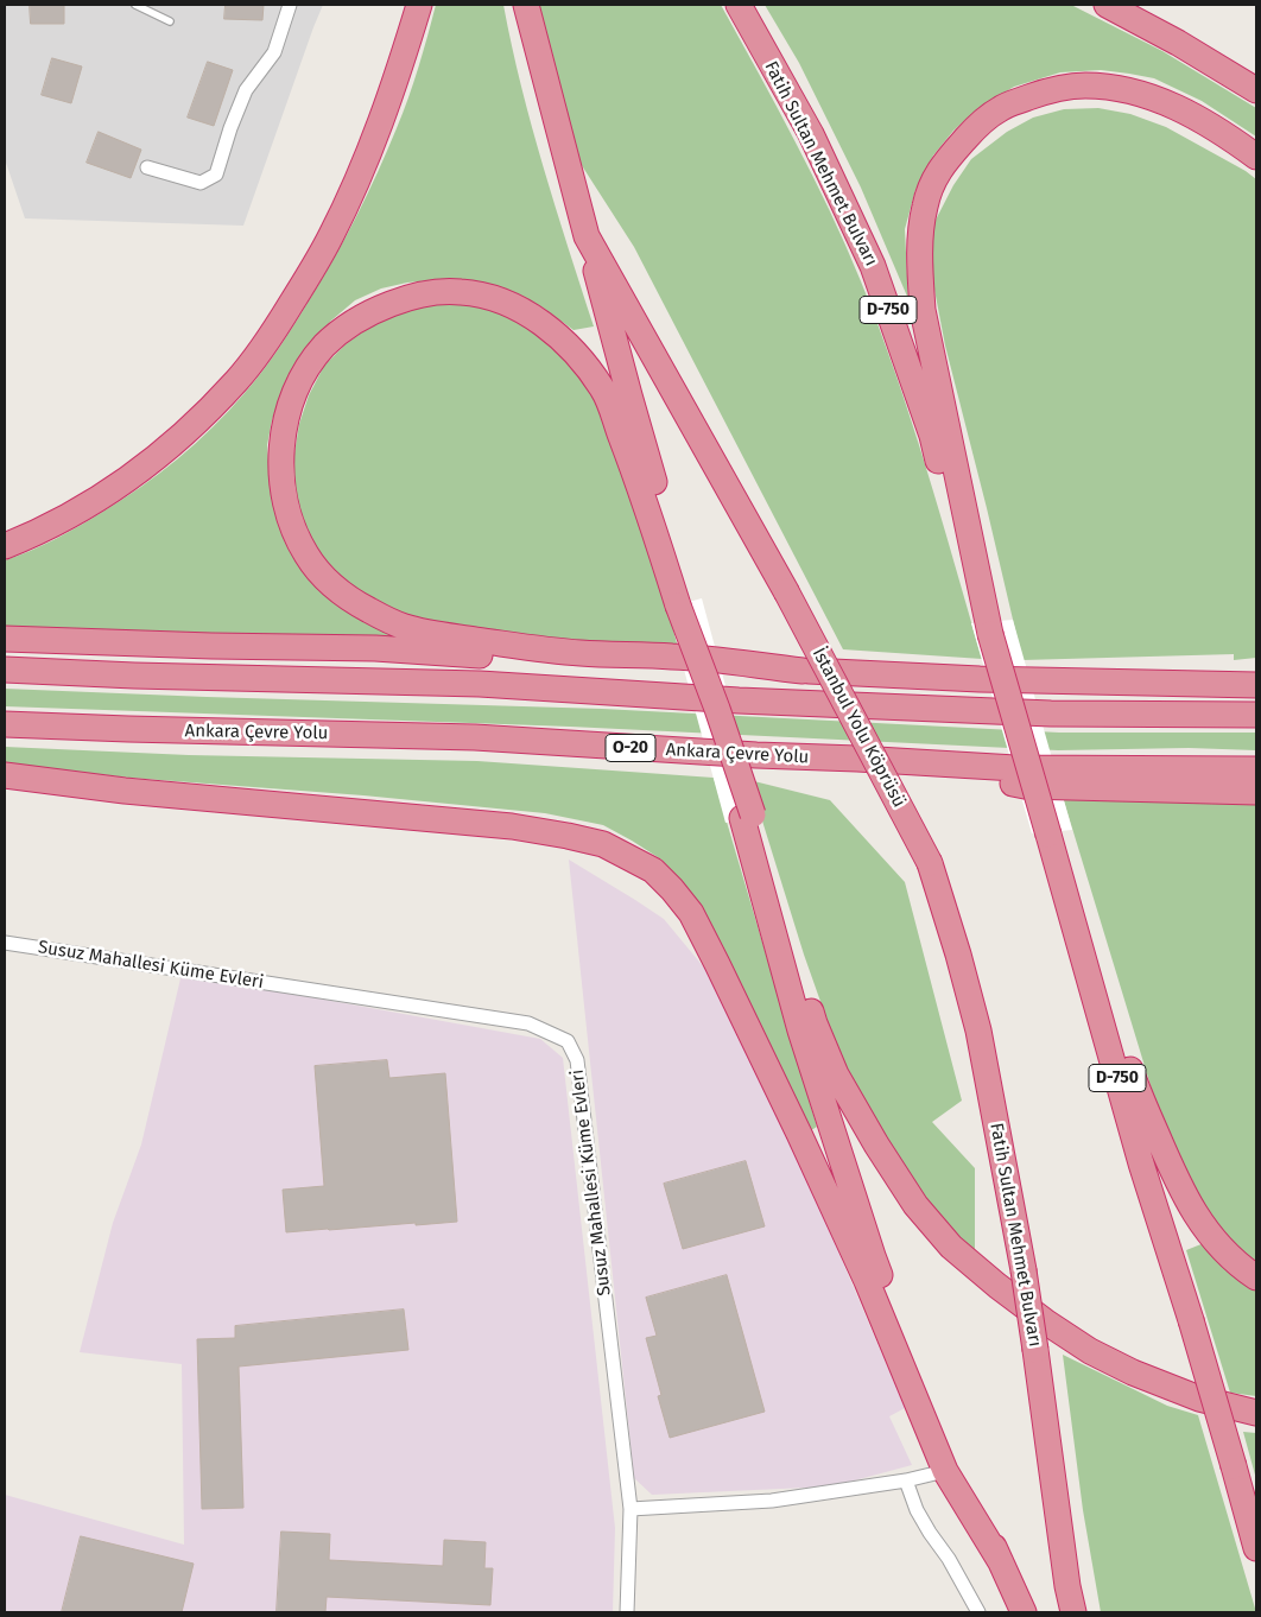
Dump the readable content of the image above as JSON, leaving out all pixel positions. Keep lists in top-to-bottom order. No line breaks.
{"streets":{"highway":["Fatih Sultan Mehmet Bulvarı","D-750","İstanbul Yolu Köprüsü","Ankara Çevre Yolu","O-20"],"street":["Susuz Mahallesi Küme Evleri"]},"crossings":[["Fatih Sultan Mehmet Bulvarı","D-750"],["Fatih Sultan Mehmet Bulvarı","İstanbul Yolu Köprüsü"]]}
